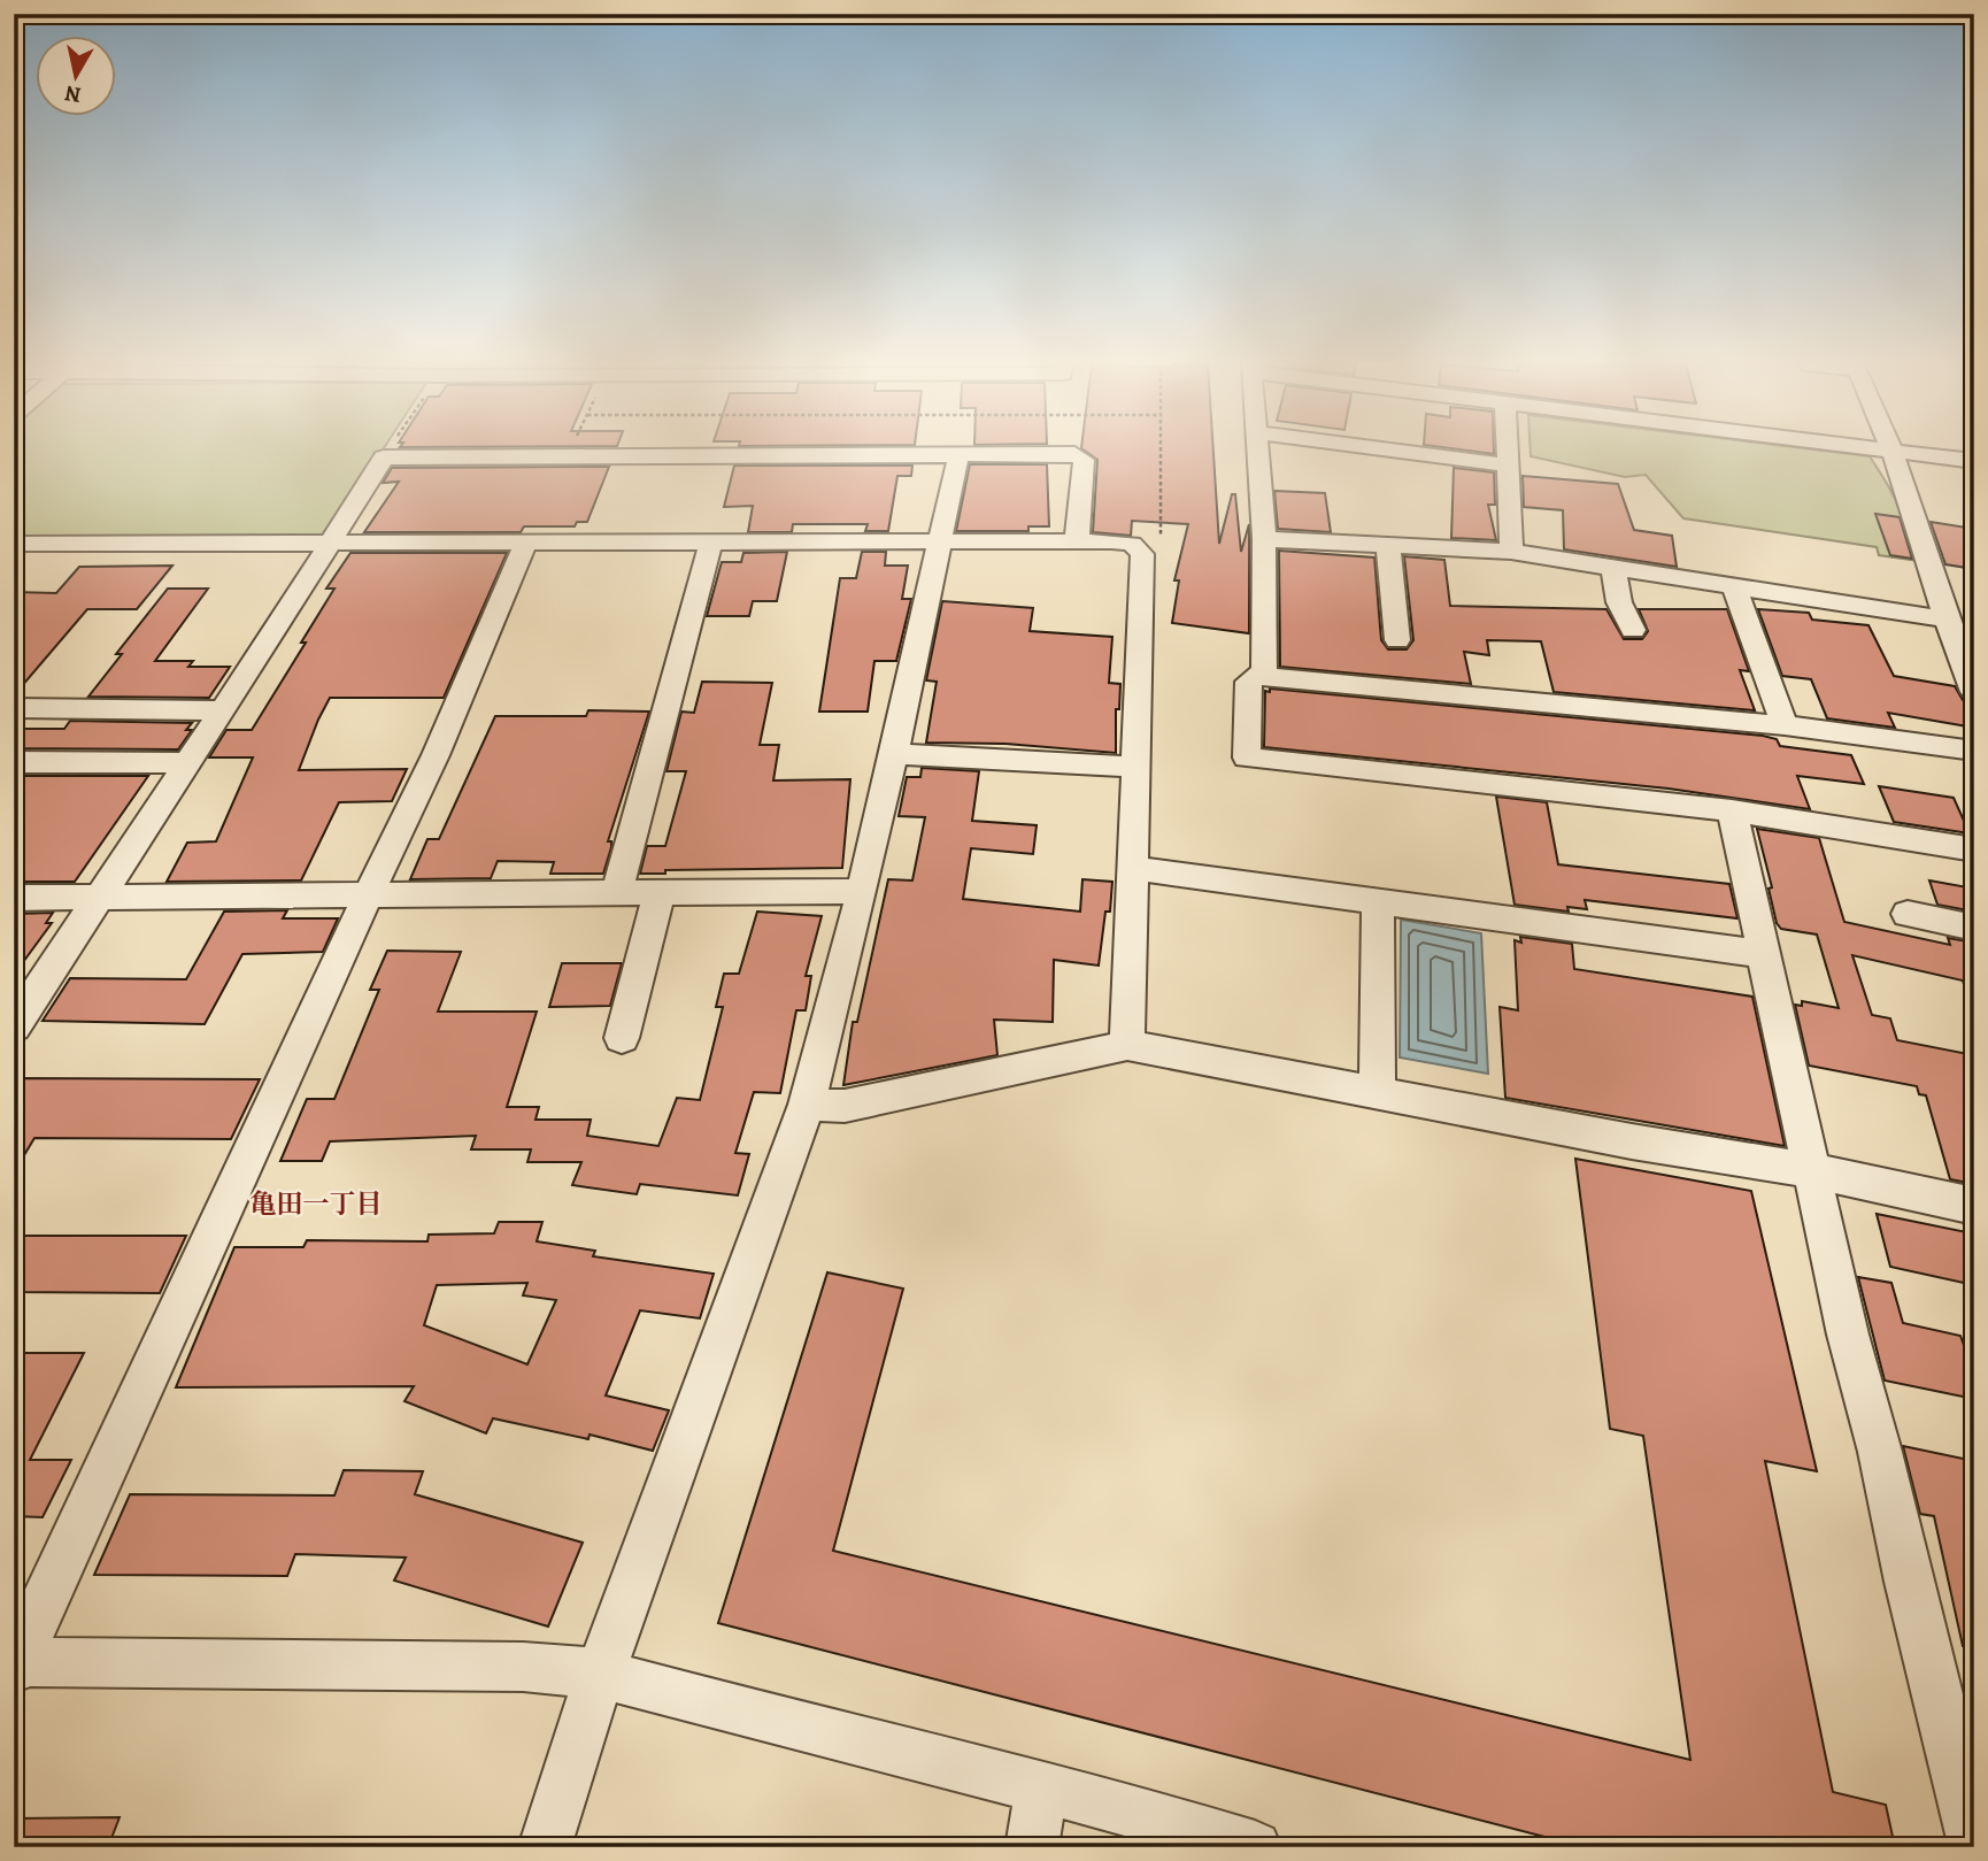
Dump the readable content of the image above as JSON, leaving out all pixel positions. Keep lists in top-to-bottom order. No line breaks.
{"districts":["亀田一丁目"],"north":"bottom"}
